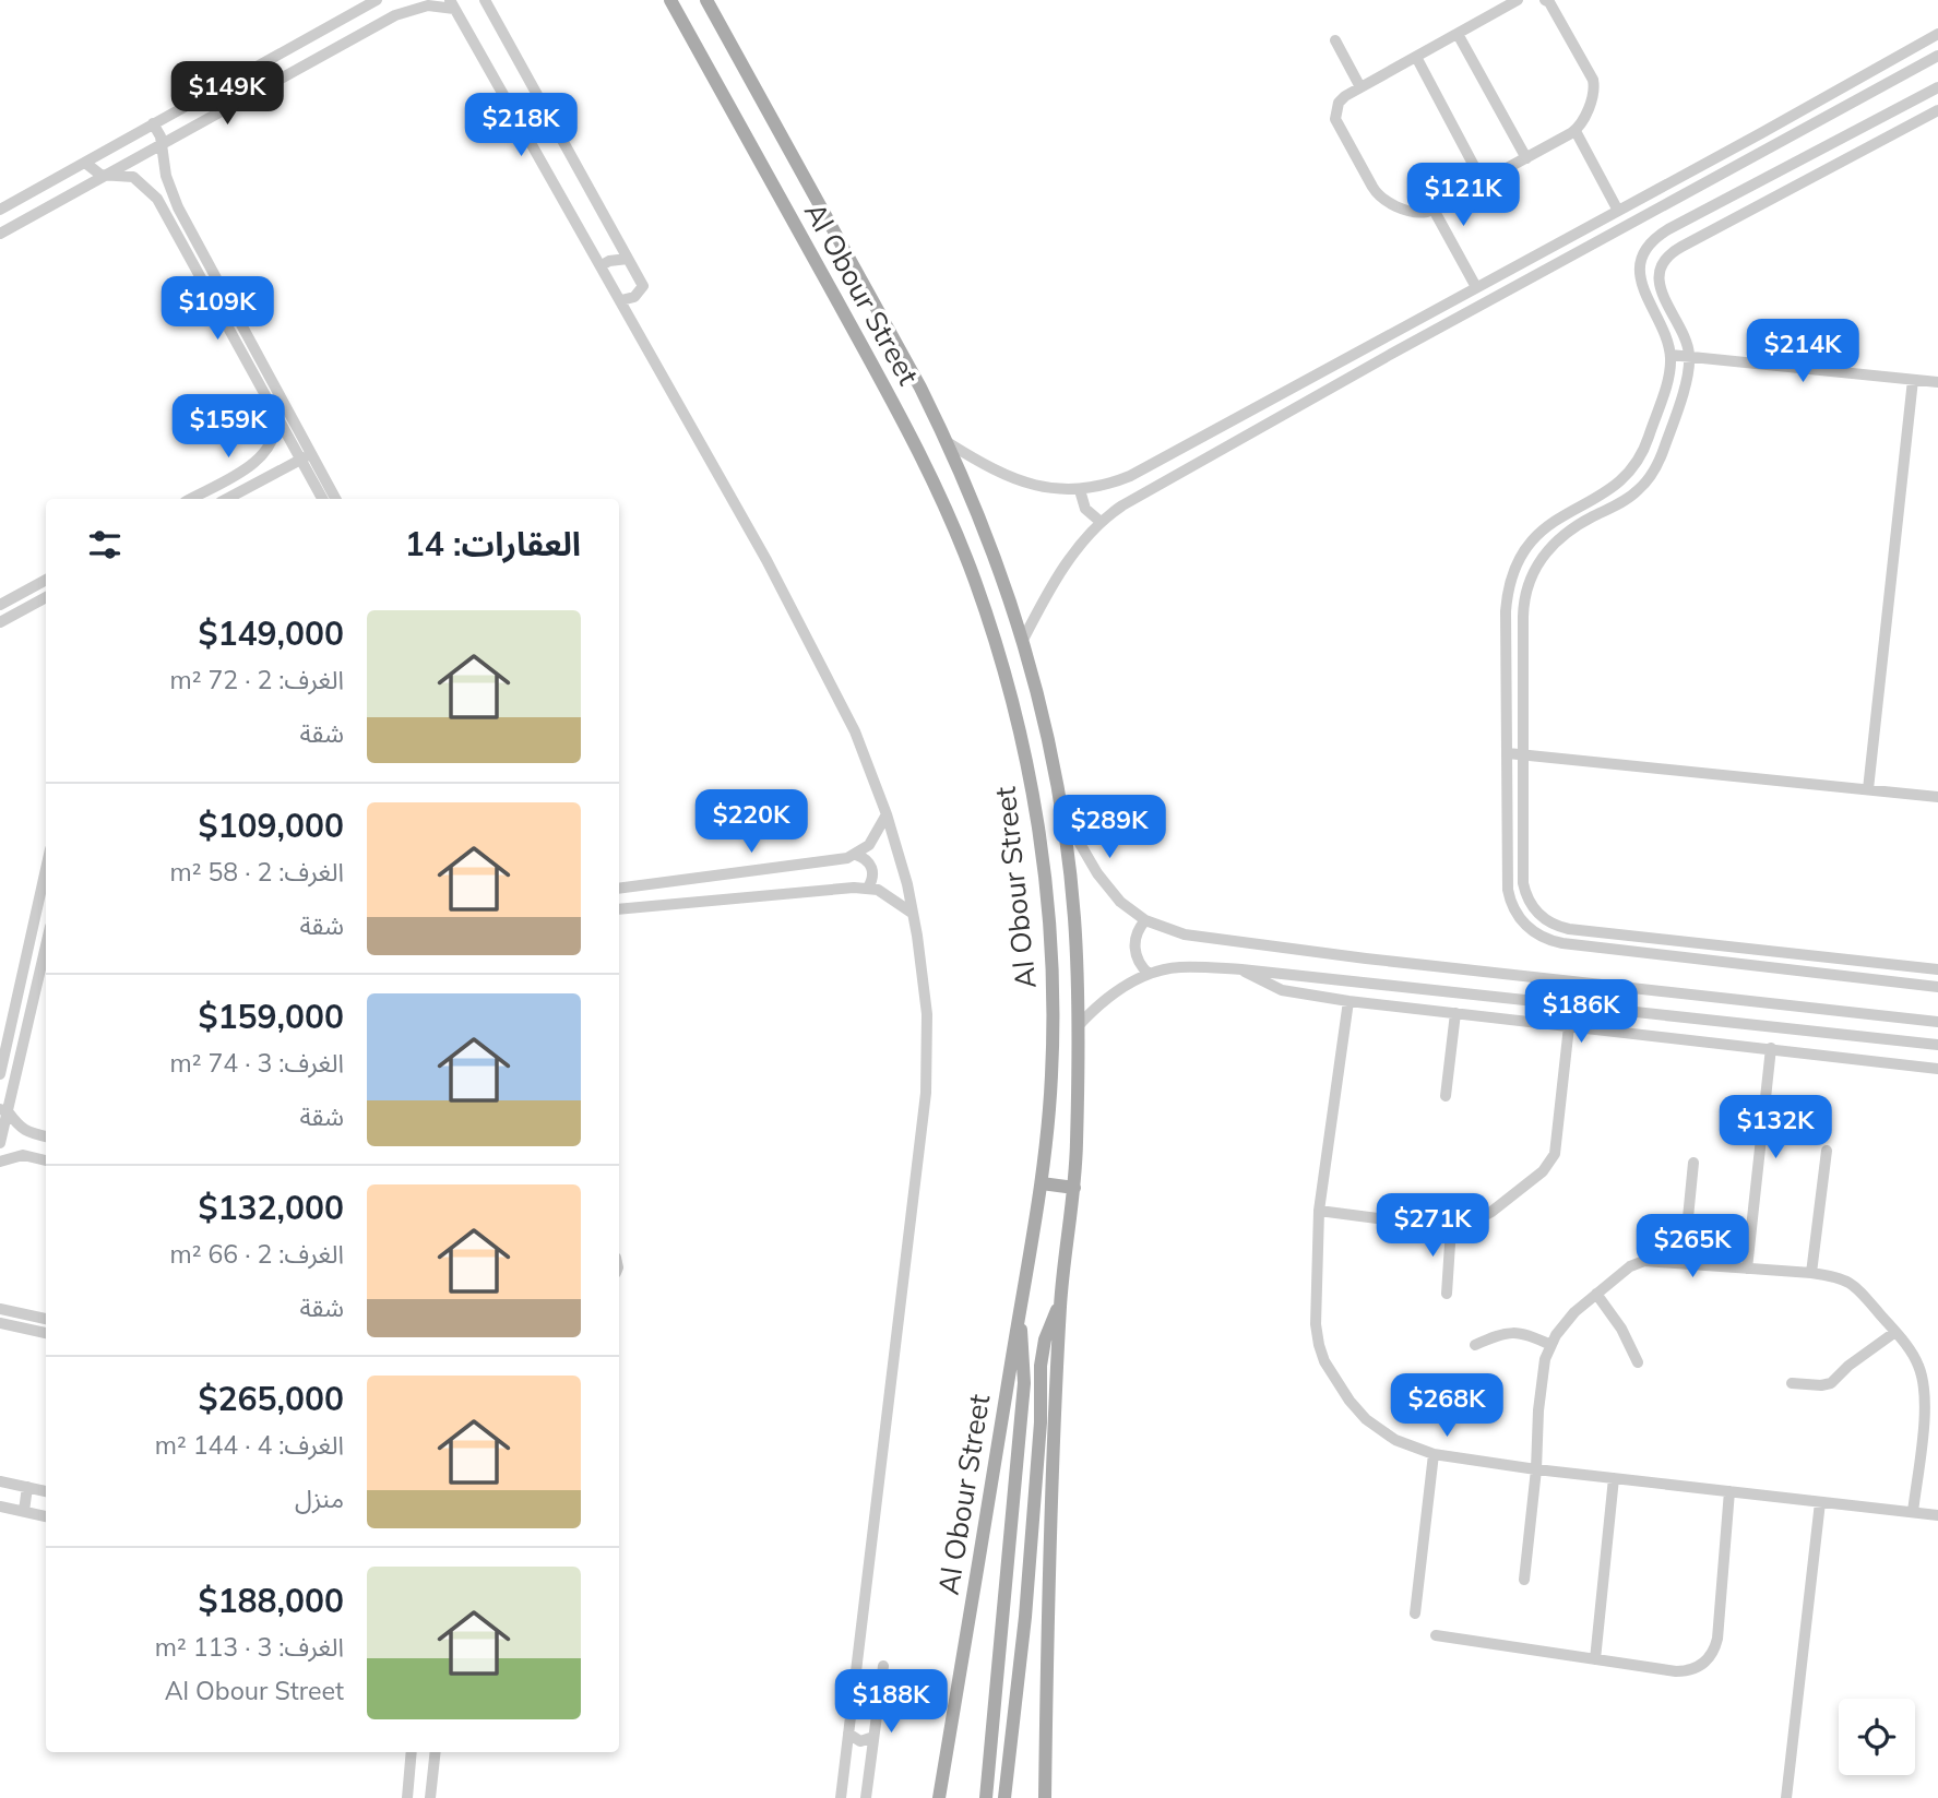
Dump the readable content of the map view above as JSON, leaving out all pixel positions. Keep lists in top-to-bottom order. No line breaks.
{"streets":{"main road":["Al Obour Street"]},"page":{"price":["$149K","$218K","$121K","$109K","$214K","$159K","$220K","$289K","$186K","$132K","$271K","$265K","$268K","$188K"],"heading":"العقارات: 14","list":[{"name":"$149,000","note":"الغرف: 2 · 72 m² · شقة"},{"name":"$109,000","note":"الغرف: 2 · 58 m² · شقة"},{"name":"$159,000","note":"الغرف: 3 · 74 m² · شقة"},{"name":"$132,000","note":"الغرف: 2 · 66 m² · شقة"},{"name":"$265,000","note":"الغرف: 4 · 144 m² · منزل"},{"name":"$188,000","note":"الغرف: 3 · 113 m² · Al Obour Street"}]}}
